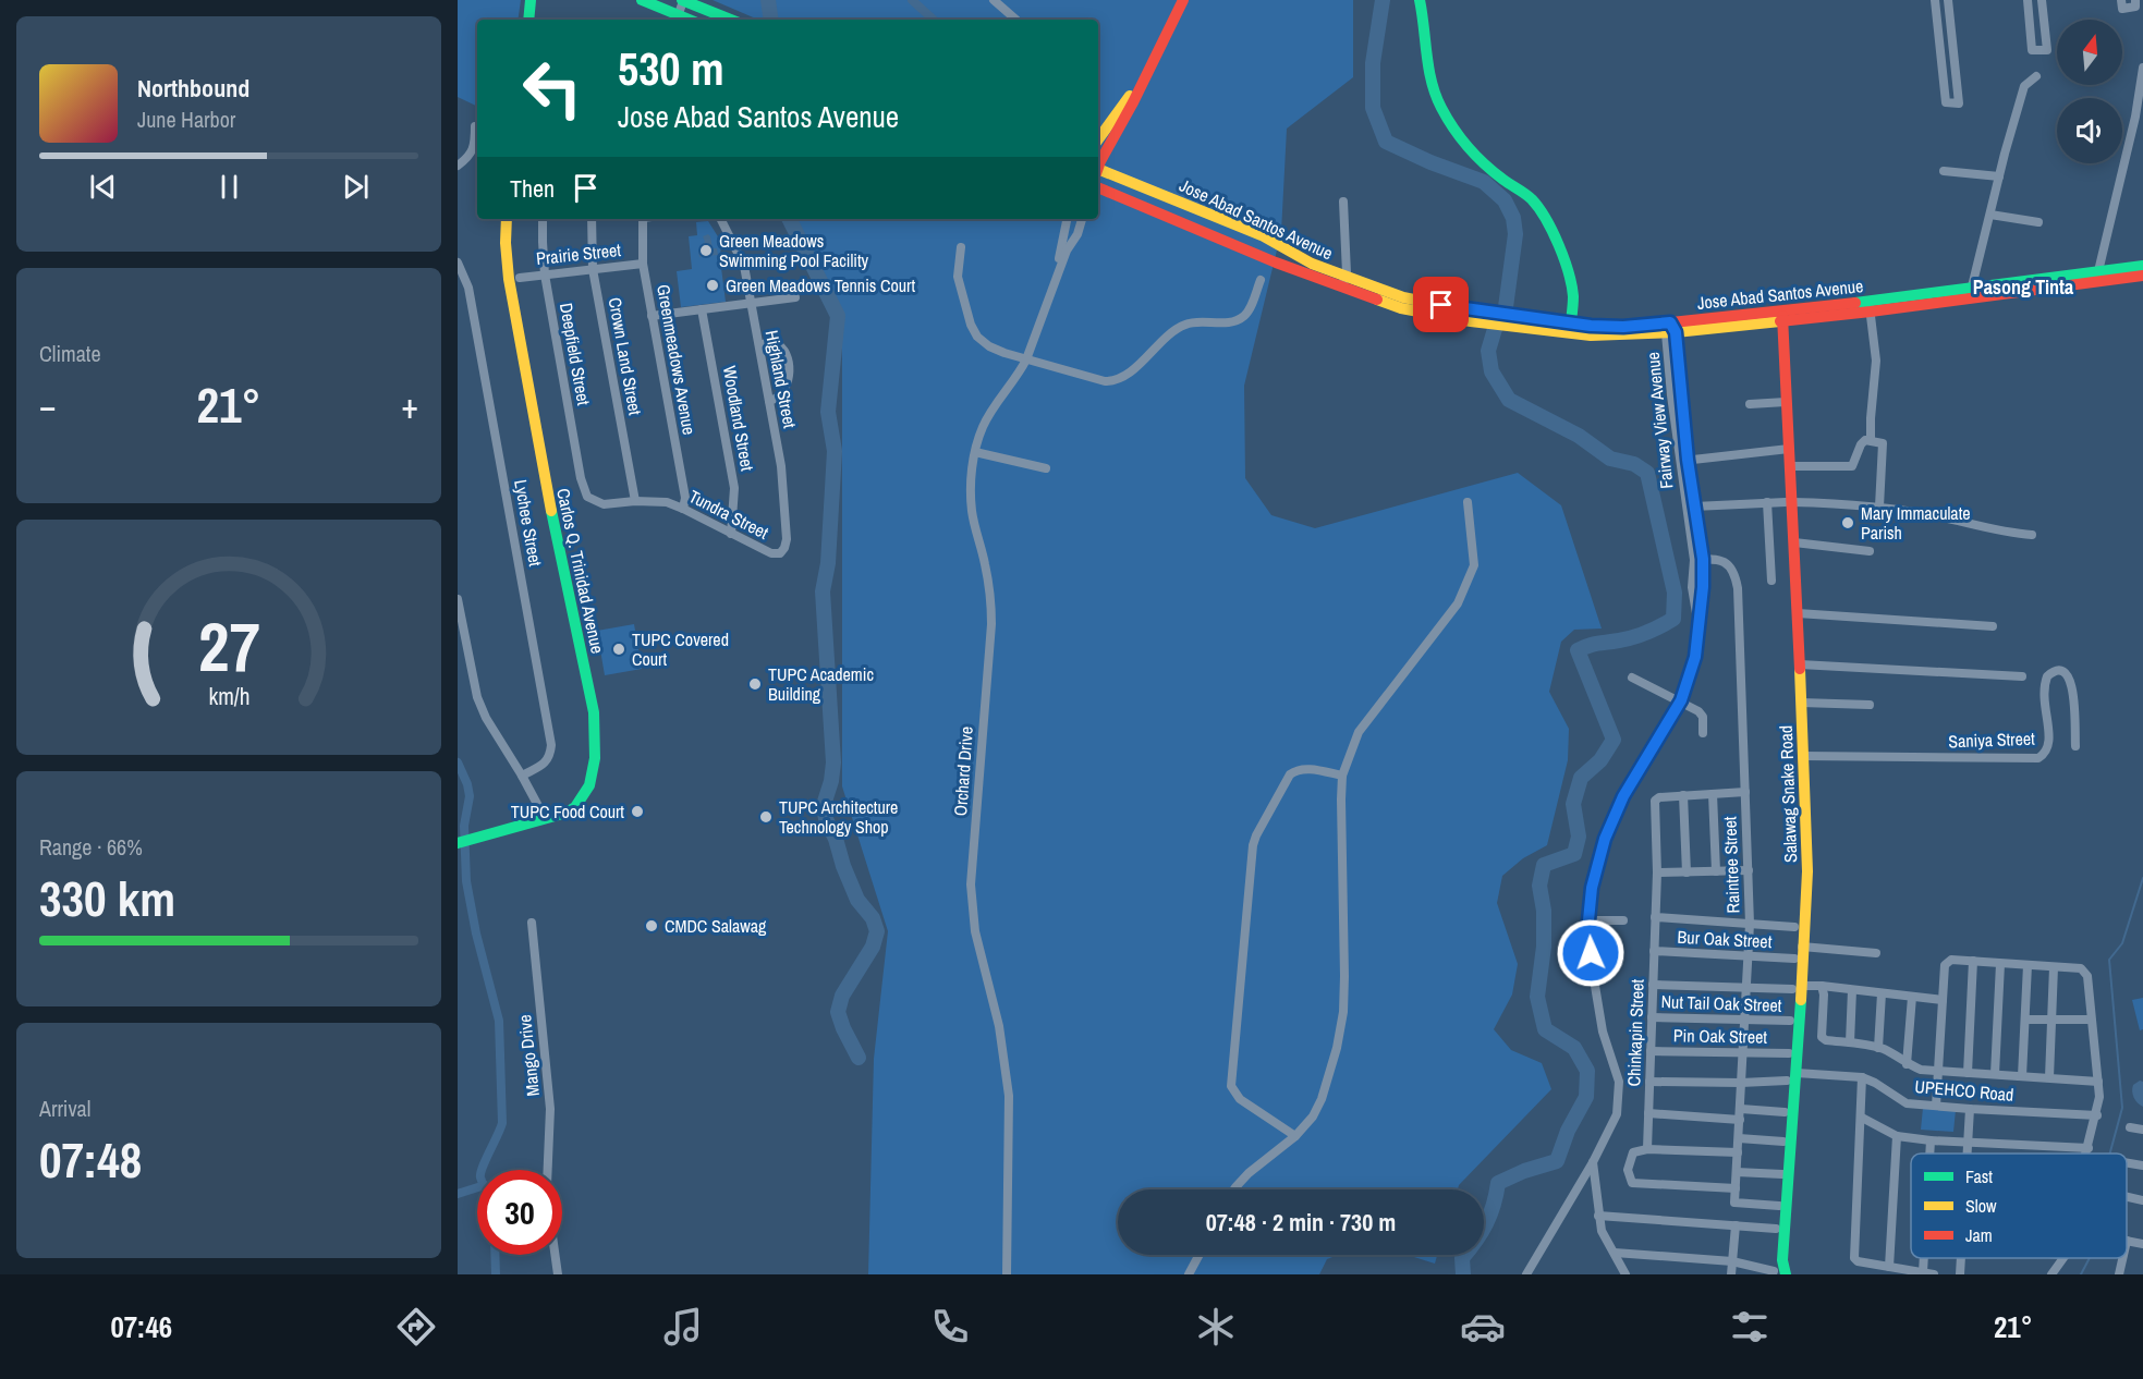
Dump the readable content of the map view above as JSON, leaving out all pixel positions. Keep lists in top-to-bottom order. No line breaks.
{"streets":{"main road":["Jose Abad Santos Avenue","Carlos Q. Trinidad Avenue","Salawag Snake Road"],"street":["Prairie Street","Deepfield Street","Crown Land Street","Greenmeadows Avenue","Highland Street","Woodland Street","Fairway View Avenue","Tundra Street","Lychee Street","Saniya Street","Orchard Drive","Raintree Street","Bur Oak Street","Nut Tail Oak Street","Chinkapin Street","Pin Oak Street","Mango Drive","UPEHCO Road"]},"crossings":[["Jose Abad Santos Avenue","Fairway View Avenue"],["Jose Abad Santos Avenue","Salawag Snake Road"],["Prairie Street","Deepfield Street"],["Prairie Street","Crown Land Street"],["Prairie Street","Greenmeadows Avenue"],["Deepfield Street","Tundra Street"],["Crown Land Street","Tundra Street"],["Greenmeadows Avenue","Tundra Street"],["Highland Street","Tundra Street"],["Woodland Street","Tundra Street"],["Fairway View Avenue","Raintree Street"],["Saniya Street","Salawag Snake Road"],["Salawag Snake Road","UPEHCO Road"],["Raintree Street","Bur Oak Street"],["Raintree Street","Nut Tail Oak Street"],["Raintree Street","Pin Oak Street"],["Raintree Street","UPEHCO Road"],["Bur Oak Street","Chinkapin Street"],["Nut Tail Oak Street","Chinkapin Street"],["Chinkapin Street","Pin Oak Street"],["Chinkapin Street","UPEHCO Road"]],"districts":["Pasong Tinta"],"places":["Green Meadows Swimming Pool Facility","Green Meadows Tennis Court","Mary Immaculate Parish","TUPC Covered Court","TUPC Academic Building","TUPC Food Court","TUPC Architecture Technology Shop","CMDC Salawag"],"legend":["Fast","Slow","Jam"],"north":"top","page":{"turn":["530 m","Jose Abad Santos Avenue"],"song":["Northbound","June Harbor"],"then":"Then","tile":["Climate",["Range · 66%","330 km"],["Arrival","07:48"]],"heat":["−","21°","+"],"limit":"30","trip":"07:48 · 2 min · 730 m","tabs":["07:46","21°"],"gauge":["27","km/h"]}}
